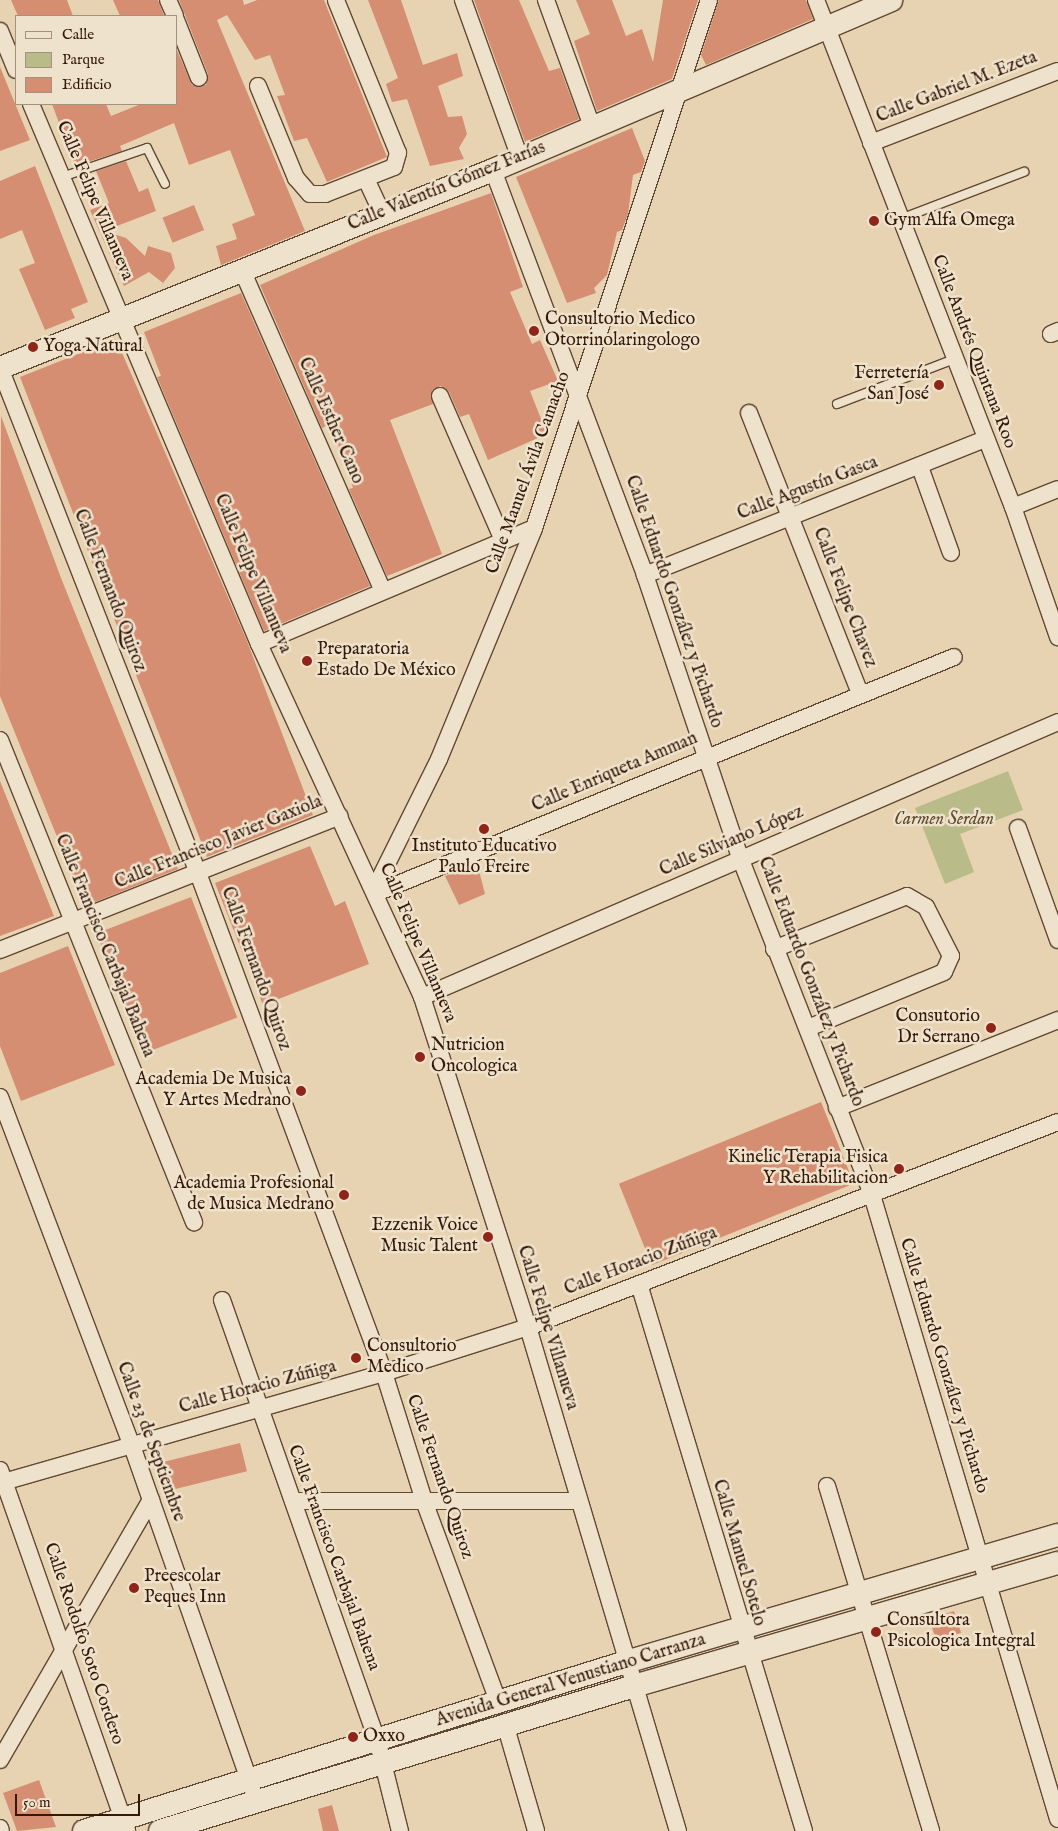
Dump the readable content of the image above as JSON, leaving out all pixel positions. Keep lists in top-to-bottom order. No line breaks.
{"streets":{"main road":["Calle Valentín Gómez Farías","Avenida General Venustiano Carranza"],"street":["Calle Gabriel M. Ezeta","Calle Felipe Villanueva","Calle Andrés Quintana Roo","Calle Esther Cano","Calle Manuel Ávila Camacho","Calle Agustín Gasca","Calle Fernando Quiroz","Calle Felipe Chavez","Calle Eduardo González y Pichardo","Calle Enriqueta Amman","Calle Silviano López","Calle Francisco Javier Gaxiola","Calle Francisco Carbajal Bahena","Calle Horacio Zúñiga","Calle 23 de Septiembre","Calle Manuel Sotelo","Calle Rodolfo Soto Cordero"]},"crossings":[["Calle Gabriel M. Ezeta","Calle Andrés Quintana Roo"],["Calle Valentín Gómez Farías","Calle Felipe Villanueva"],["Calle Valentín Gómez Farías","Calle Andrés Quintana Roo"],["Calle Valentín Gómez Farías","Calle Esther Cano"],["Calle Valentín Gómez Farías","Calle Manuel Ávila Camacho"],["Calle Valentín Gómez Farías","Calle Fernando Quiroz"],["Calle Valentín Gómez Farías","Calle Eduardo González y Pichardo"],["Calle Felipe Villanueva","Calle Manuel Ávila Camacho"],["Calle Felipe Villanueva","Calle Enriqueta Amman"],["Calle Felipe Villanueva","Calle Silviano López"],["Calle Felipe Villanueva","Calle Francisco Javier Gaxiola"],["Calle Felipe Villanueva","Calle Horacio Zúñiga"],["Calle Felipe Villanueva","Avenida General Venustiano Carranza"],["Calle Andrés Quintana Roo","Calle Agustín Gasca"],["Calle Manuel Ávila Camacho","Calle Eduardo González y Pichardo"],["Calle Manuel Ávila Camacho","Calle Enriqueta Amman"],["Calle Agustín Gasca","Calle Felipe Chavez"],["Calle Agustín Gasca","Calle Eduardo González y Pichardo"],["Calle Fernando Quiroz","Calle Francisco Javier Gaxiola"],["Calle Fernando Quiroz","Calle Horacio Zúñiga"],["Calle Fernando Quiroz","Avenida General Venustiano Carranza"],["Calle Felipe Chavez","Calle Enriqueta Amman"],["Calle Eduardo González y Pichardo","Calle Enriqueta Amman"],["Calle Eduardo González y Pichardo","Calle Silviano López"],["Calle Eduardo González y Pichardo","Calle Horacio Zúñiga"],["Calle Eduardo González y Pichardo","Avenida General Venustiano Carranza"],["Calle Francisco Javier Gaxiola","Calle Francisco Carbajal Bahena"],["Calle Francisco Carbajal Bahena","Calle Horacio Zúñiga"],["Calle Francisco Carbajal Bahena","Avenida General Venustiano Carranza"],["Calle Horacio Zúñiga","Calle 23 de Septiembre"],["Calle Horacio Zúñiga","Calle Manuel Sotelo"],["Calle Horacio Zúñiga","Calle Rodolfo Soto Cordero"],["Calle 23 de Septiembre","Avenida General Venustiano Carranza"],["Calle Manuel Sotelo","Avenida General Venustiano Carranza"],["Calle Rodolfo Soto Cordero","Avenida General Venustiano Carranza"]],"parks":["Carmen Serdan"],"places":["Gym Alfa Omega","Consultorio Medico Otorrinolaringologo","Yoga Natural","Ferretería San José","Preparatoria Estado De México","Instituto Educativo Paulo Freire","Consutorio Dr Serrano","Nutricion Oncologica","Academia De Musica Y Artes Medrano","Kinelic Terapia Fisica Y Rehabilitacion","Academia Profesional de Musica Medrano","Ezzenik Voice Music Talent","Consultorio Medico","Preescolar Peques Inn","Consultora Psicologica Integral","Oxxo"],"legend":["Calle","Parque","Edificio"],"scale_bar":"50 m"}
